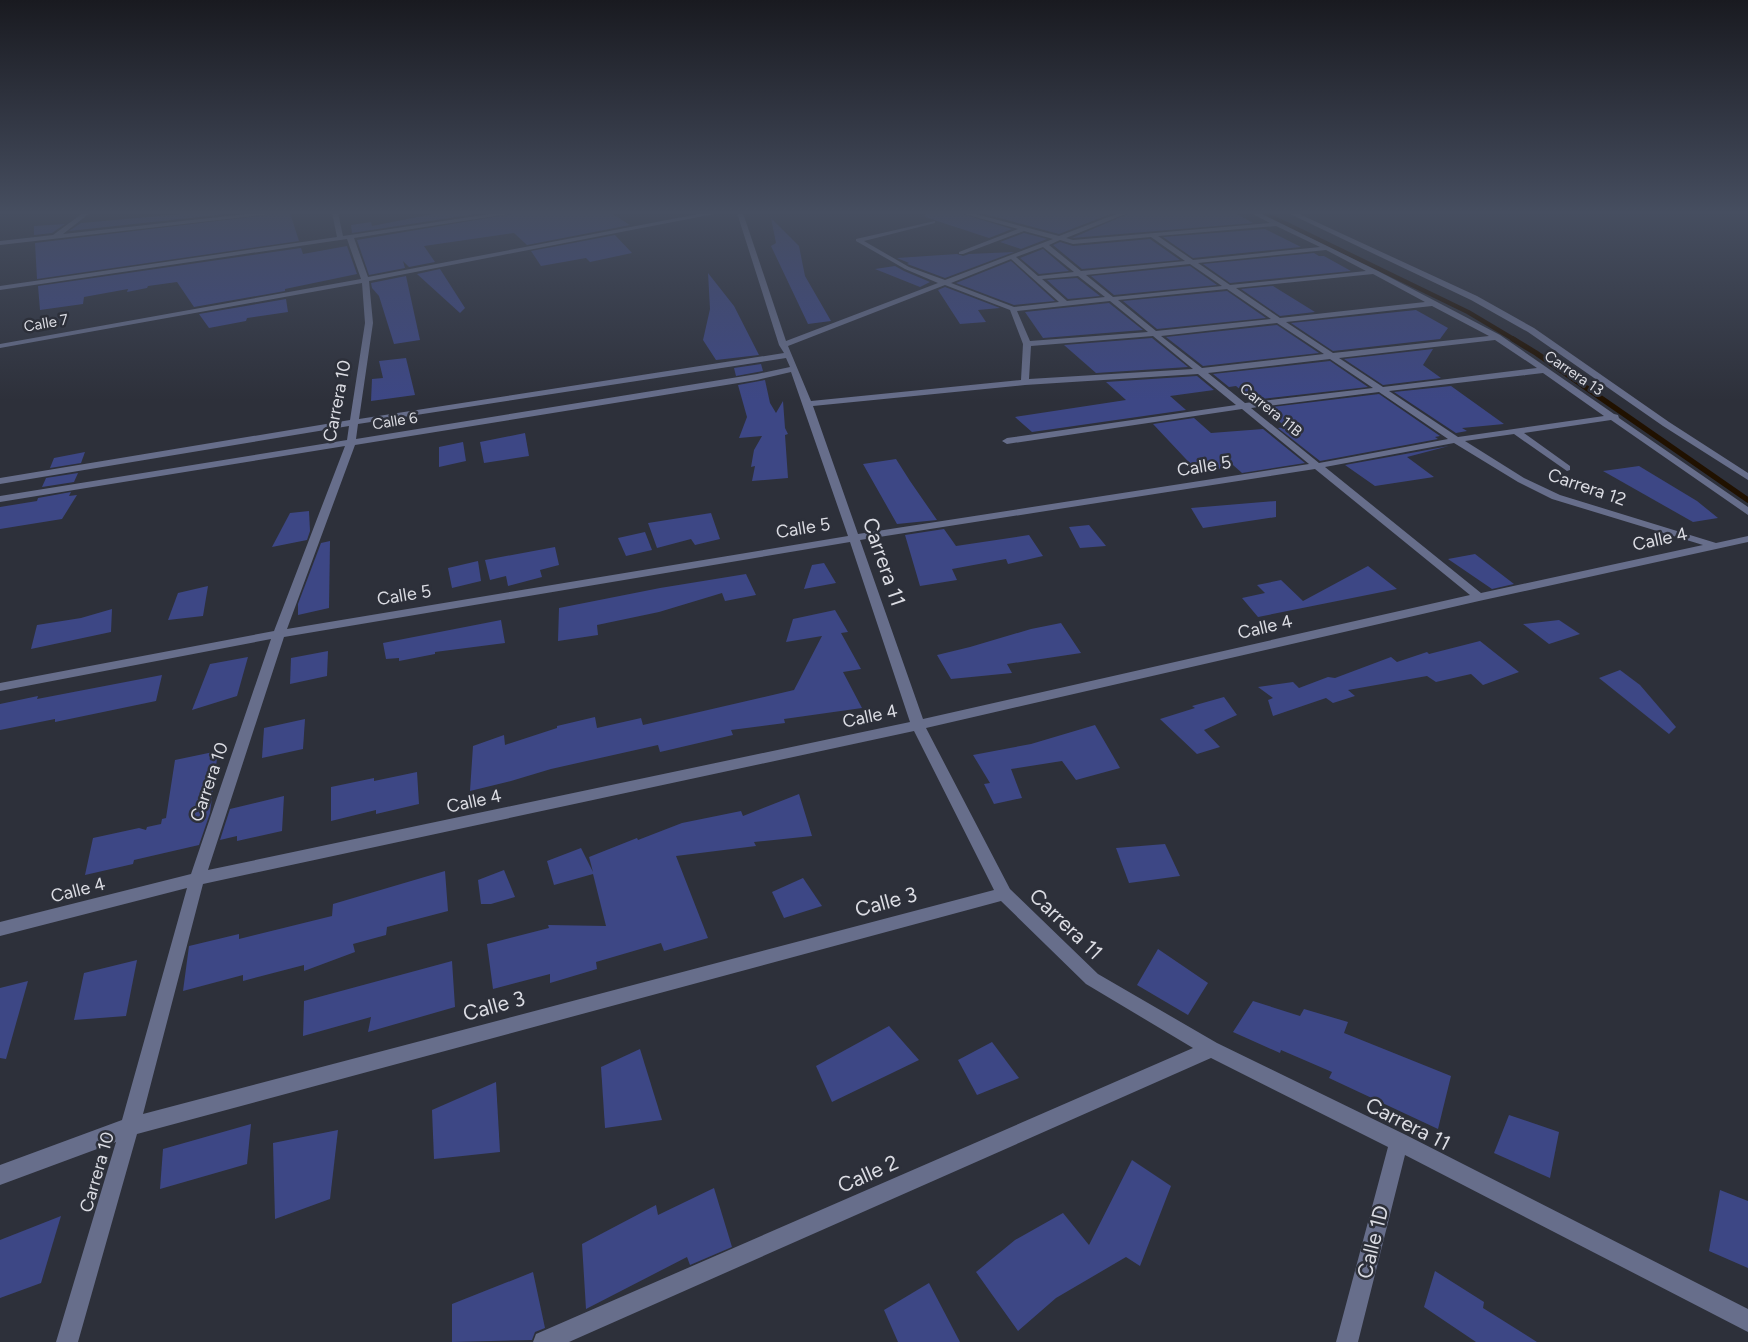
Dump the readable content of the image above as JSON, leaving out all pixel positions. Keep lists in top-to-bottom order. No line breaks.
{"streets":{"street":["Calle 7","Carrera 13","Carrera 10","Carrera 11B","Calle 6","Calle 5","Carrera 12","Calle 4","Carrera 11","Calle 3","Calle 2","Calle 1D"]},"crossings":[["Calle 7","Carrera 10"],["Carrera 13","Calle 5"],["Carrera 10","Calle 6"],["Carrera 10","Calle 5"],["Carrera 10","Calle 4"],["Carrera 10","Calle 3"],["Carrera 11B","Calle 5"],["Carrera 11B","Calle 4"],["Calle 6","Carrera 11"],["Calle 5","Carrera 12"],["Calle 5","Carrera 11"],["Carrera 12","Calle 4"],["Calle 4","Carrera 11"],["Carrera 11","Calle 3"],["Carrera 11","Calle 2"],["Carrera 11","Calle 1D"]]}
